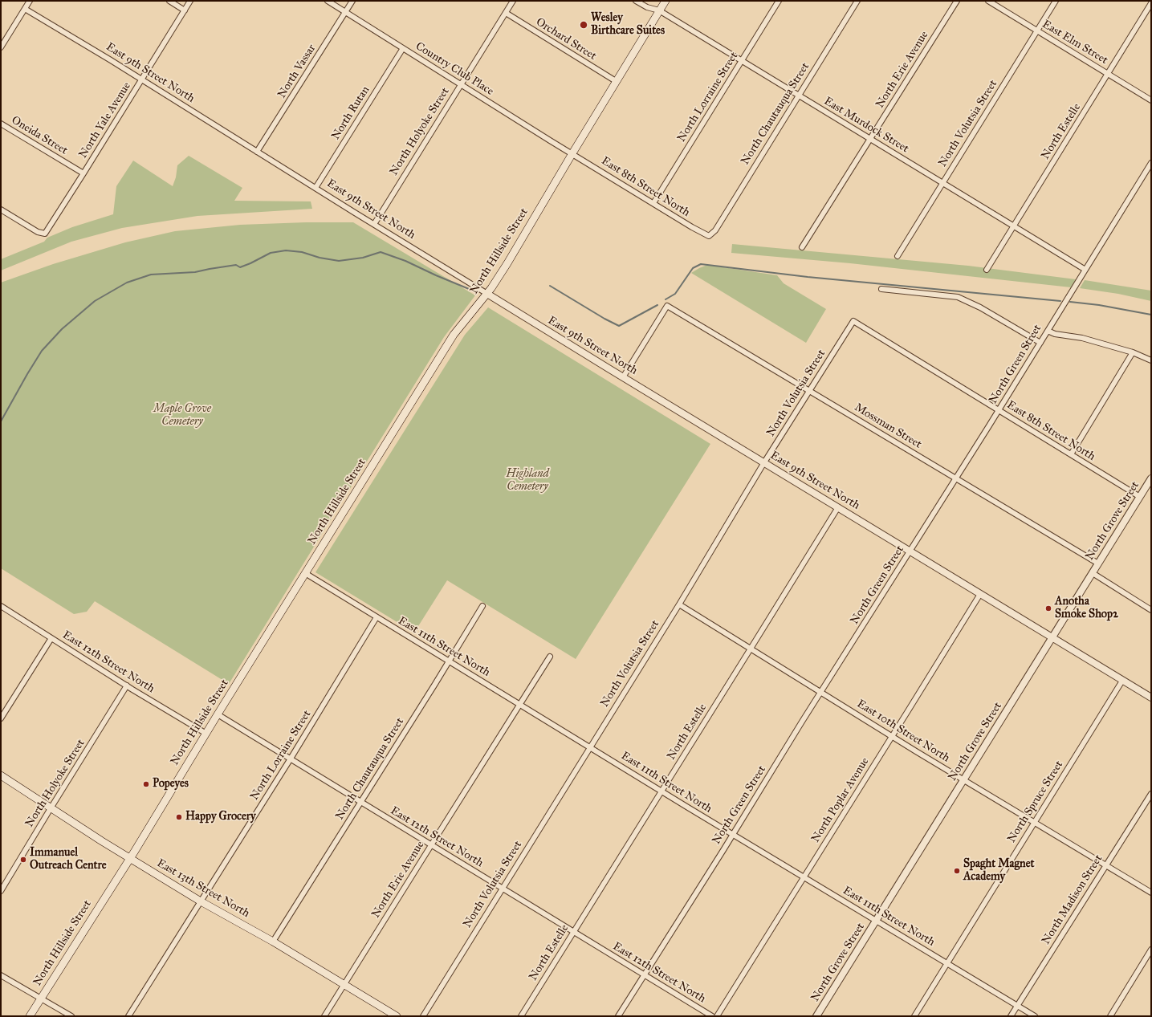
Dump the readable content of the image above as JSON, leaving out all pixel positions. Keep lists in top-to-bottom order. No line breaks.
{"streets":{"main road":["North Hillside Street","East 13th Street North"],"street":["Orchard Street","East Elm Street","Country Club Place","North Erie Avenue","North Vassar","East 9th Street North","North Lorraine Street","North Rutan","North Chautauqua Street","North Yale Avenue","North Volutsia Street","East Murdock Street","North Holyoke Street","North Estelle","Oneida Street","East 8th Street North","North Green Street","Mossman Street","North Grove Street","East 11th Street North","East 12th Street North","East 10th Street North","North Poplar Avenue","North Spruce Street","North Madison Street"]},"crossings":[["Orchard Street","North Holyoke Street"],["Orchard Street","North Hillside Street"],["East Elm Street","North Volutsia Street"],["East Elm Street","North Estelle"],["Country Club Place","North Vassar"],["Country Club Place","North Rutan"],["Country Club Place","North Holyoke Street"],["Country Club Place","East 8th Street North"],["Country Club Place","North Hillside Street"],["North Erie Avenue","East Murdock Street"],["North Erie Avenue","East 11th Street North"],["North Erie Avenue","East 12th Street North"],["North Erie Avenue","East 13th Street North"],["North Vassar","East 9th Street North"],["East 9th Street North","North Rutan"],["East 9th Street North","North Yale Avenue"],["East 9th Street North","North Volutsia Street"],["East 9th Street North","North Holyoke Street"],["East 9th Street North","North Estelle"],["East 9th Street North","North Hillside Street"],["East 9th Street North","North Green Street"],["East 9th Street North","Mossman Street"],["East 9th Street North","North Grove Street"],["East 9th Street North","North Poplar Avenue"],["East 9th Street North","North Spruce Street"],["North Lorraine Street","East Murdock Street"],["North Lorraine Street","East 8th Street North"],["North Lorraine Street","East 11th Street North"],["North Lorraine Street","East 12th Street North"],["North Lorraine Street","East 13th Street North"],["North Chautauqua Street","East Murdock Street"],["North Chautauqua Street","East 8th Street North"],["North Chautauqua Street","East 11th Street North"],["North Chautauqua Street","East 12th Street North"],["North Chautauqua Street","East 13th Street North"],["North Yale Avenue","Oneida Street"],["North Volutsia Street","East Murdock Street"],["North Volutsia Street","East 8th Street North"],["North Volutsia Street","Mossman Street"],["North Volutsia Street","East 11th Street North"],["North Volutsia Street","East 12th Street North"],["North Volutsia Street","East 10th Street North"],["East Murdock Street","North Estelle"],["East Murdock Street","North Hillside Street"],["East Murdock Street","North Green Street"],["North Holyoke Street","East 12th Street North"],["North Holyoke Street","East 13th Street North"],["North Estelle","East 11th Street North"],["North Estelle","East 12th Street North"],["North Estelle","East 10th Street North"],["East 8th Street North","North Hillside Street"],["East 8th Street North","North Green Street"],["East 8th Street North","North Grove Street"],["North Hillside Street","East 11th Street North"],["North Hillside Street","East 12th Street North"],["North Hillside Street","East 13th Street North"],["North Green Street","Mossman Street"],["North Green Street","East 11th Street North"],["North Green Street","East 12th Street North"],["North Green Street","East 10th Street North"],["Mossman Street","North Grove Street"],["North Grove Street","East 11th Street North"],["North Grove Street","East 10th Street North"],["East 11th Street North","North Poplar Avenue"],["East 11th Street North","North Spruce Street"],["East 11th Street North","North Madison Street"],["East 10th Street North","North Poplar Avenue"],["East 10th Street North","North Spruce Street"],["East 10th Street North","North Madison Street"]],"parks":["Maple Grove Cemetery","Highland Cemetery"],"places":["Wesley Birthcare Suites","Anotha Smoke Shop2","Popeyes","Happy Grocery","Immanuel Outreach Centre","Spaght Magnet Academy"]}
